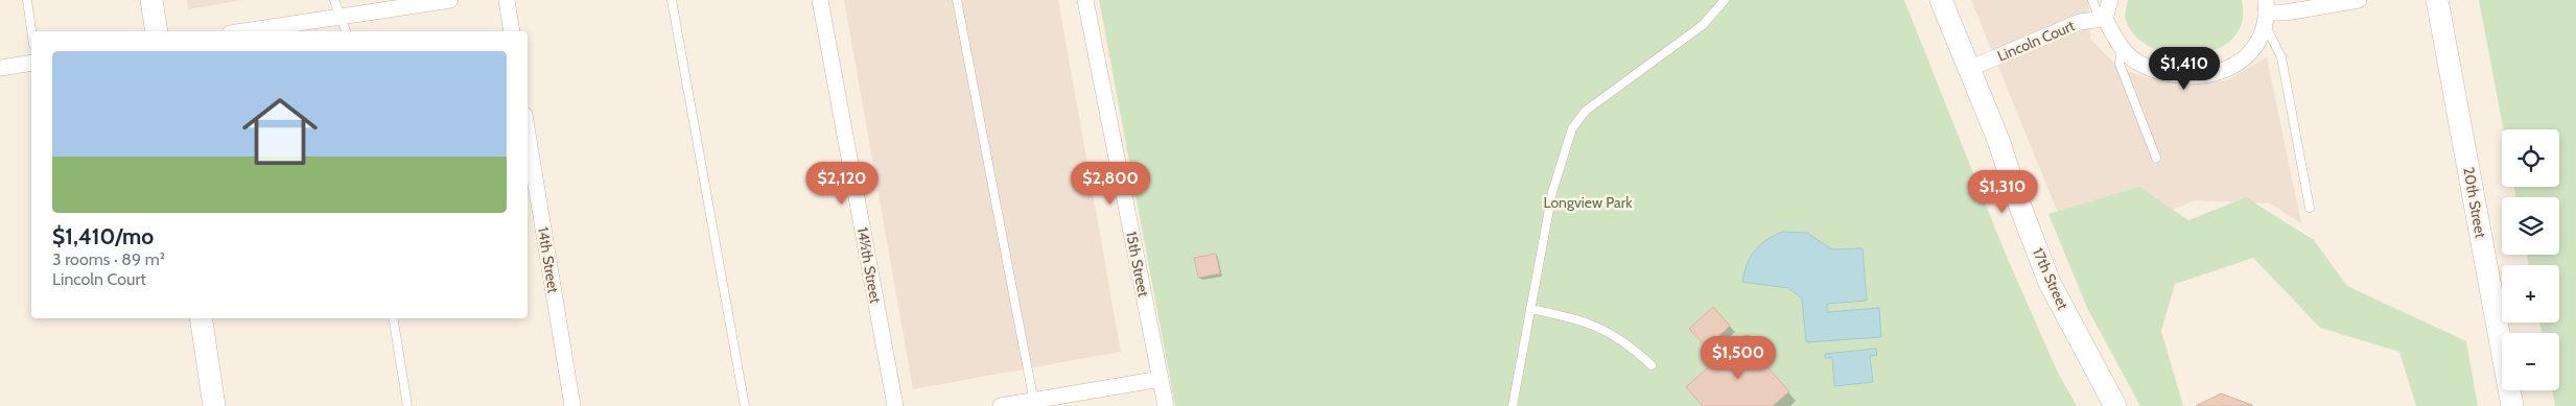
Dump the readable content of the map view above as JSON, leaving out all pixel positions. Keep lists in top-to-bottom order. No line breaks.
{"streets":{"street":["Lincoln Court","20th Street","14th Street","15th Street","14½th Street","17th Street"]},"crossings":[["Lincoln Court","17th Street"]],"parks":["Longview Park"],"page":{"list":[{"name":"$1,410/mo","note":"3 rooms · 89 m² · Lincoln Court"}],"price":["$1,410","$2,120","$2,800","$1,310","$1,500"],"map_buttons":["+","−"]}}
